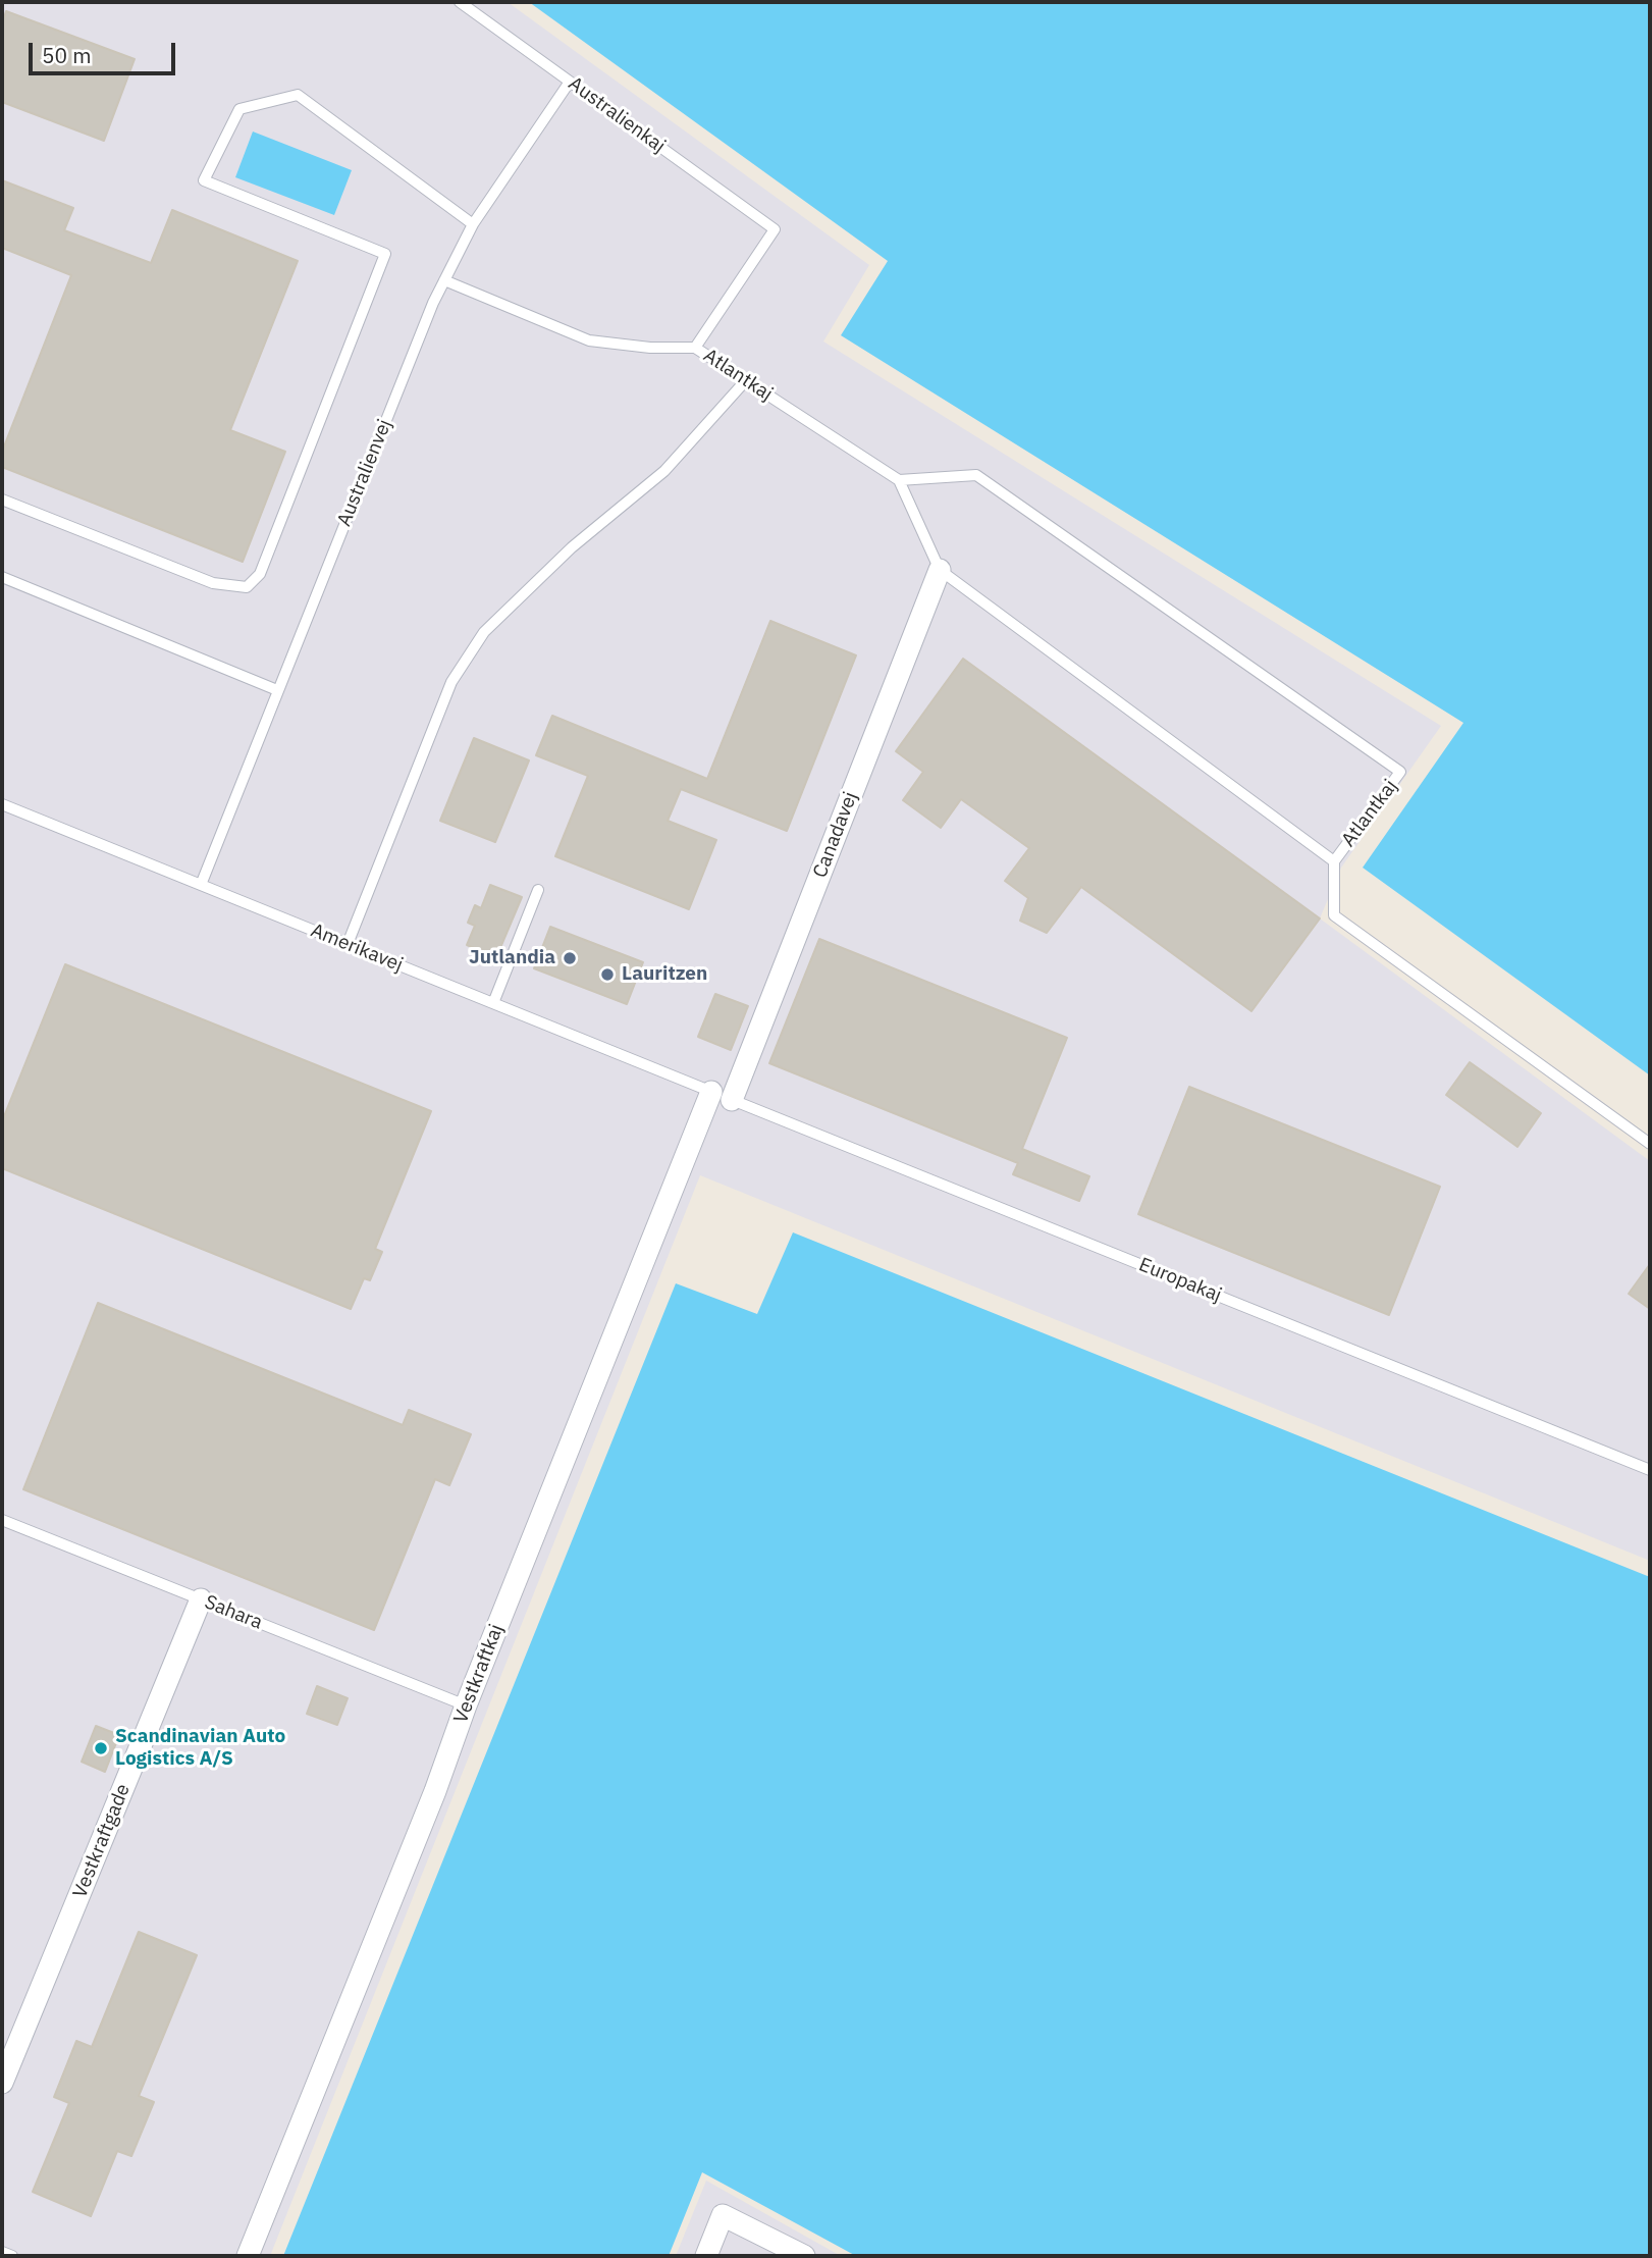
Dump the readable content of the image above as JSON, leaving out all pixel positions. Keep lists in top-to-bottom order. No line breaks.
{"streets":{"street":["Canadavej","Vestkraftkaj","Vestkraftgade"],"lane":["Australienkaj","Atlantkaj","Australienvej","Amerikavej","Europakaj","Sahara"]},"crossings":[["Australienkaj","Atlantkaj"],["Australienkaj","Australienvej"],["Atlantkaj","Canadavej"],["Australienvej","Amerikavej"],["Canadavej","Europakaj"],["Amerikavej","Europakaj"],["Amerikavej","Vestkraftkaj"],["Europakaj","Vestkraftkaj"],["Sahara","Vestkraftkaj"],["Sahara","Vestkraftgade"]],"places":["Jutlandia","Lauritzen","Scandinavian Auto Logistics A/S"],"scale_bar":"50 m"}
